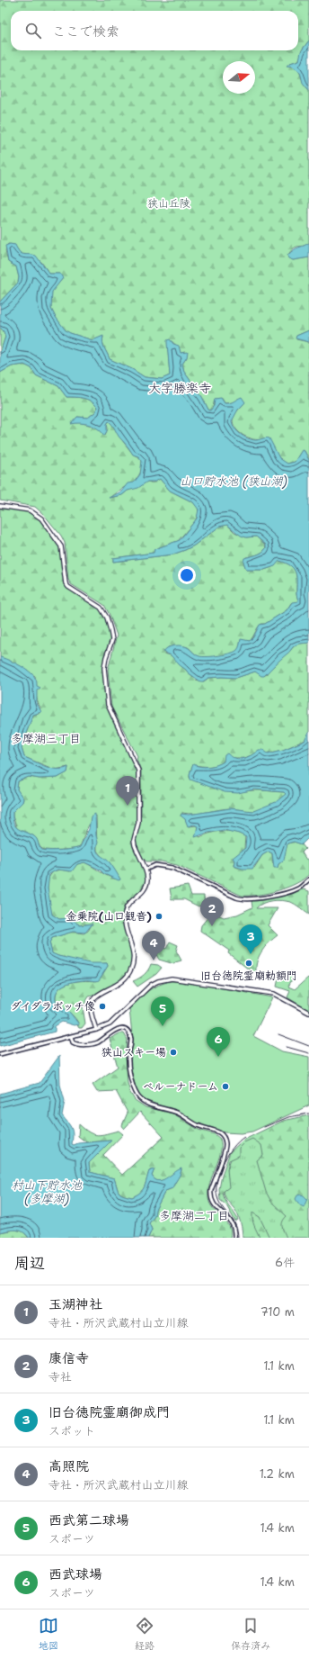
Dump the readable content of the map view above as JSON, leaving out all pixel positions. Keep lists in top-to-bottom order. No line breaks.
{"districts":["大字勝楽寺","多摩湖三丁目","多摩湖二丁目"],"water":["山口貯水池 (狭山湖)","村山下貯水池 (多摩湖)"],"parks":["狭山丘陵"],"places":["金乗院(山口観音)","旧台徳院霊廟勅額門","ダイダラボッチ像","狭山スキー場","ベルーナドーム"],"north":"right","page":{"search":"ここで検索","pins":["1","2","3","4","5","6"],"heading":["周辺","6件"],"list":[{"mark":"1","name":"玉湖神社","note":"寺社 · 所沢武蔵村山立川線","value":"710 m"},{"mark":"2","name":"康信寺","note":"寺社","value":"1.1 km"},{"mark":"3","name":"旧台徳院霊廟御成門","note":"スポット","value":"1.1 km"},{"mark":"4","name":"高照院","note":"寺社 · 所沢武蔵村山立川線","value":"1.2 km"},{"mark":"5","name":"西武第二球場","note":"スポーツ","value":"1.4 km"},{"mark":"6","name":"西武球場","note":"スポーツ","value":"1.4 km"}],"nav":["地図","経路","保存済み"]}}
